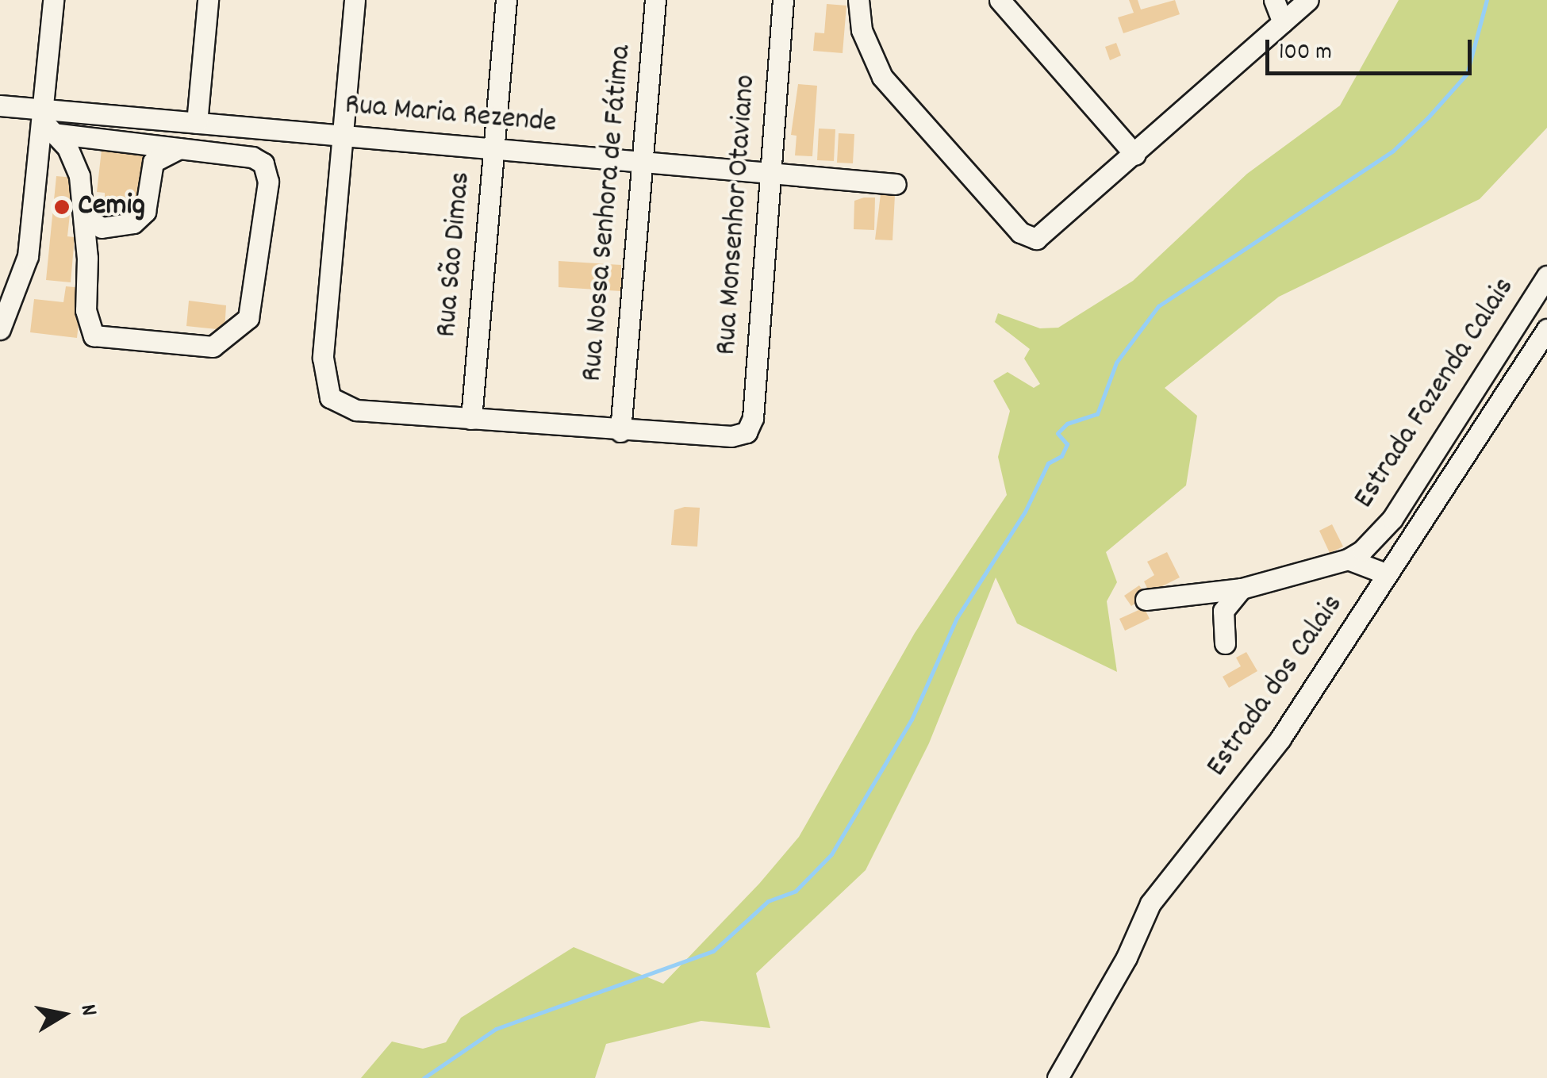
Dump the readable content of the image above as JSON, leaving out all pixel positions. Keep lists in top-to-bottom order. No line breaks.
{"streets":{"street":["Rua Maria Rezende","Rua Nossa Senhora de Fátima","Rua Monsenhor Otaviano","Rua São Dimas","Estrada Fazenda Calais","Estrada dos Calais"]},"crossings":[["Rua Maria Rezende","Rua Nossa Senhora de Fátima"],["Rua Maria Rezende","Rua Monsenhor Otaviano"],["Rua Maria Rezende","Rua São Dimas"],["Rua Nossa Senhora de Fátima","Rua Monsenhor Otaviano"]],"places":["Cemig"],"scale_bar":"100 m","north":"right"}
